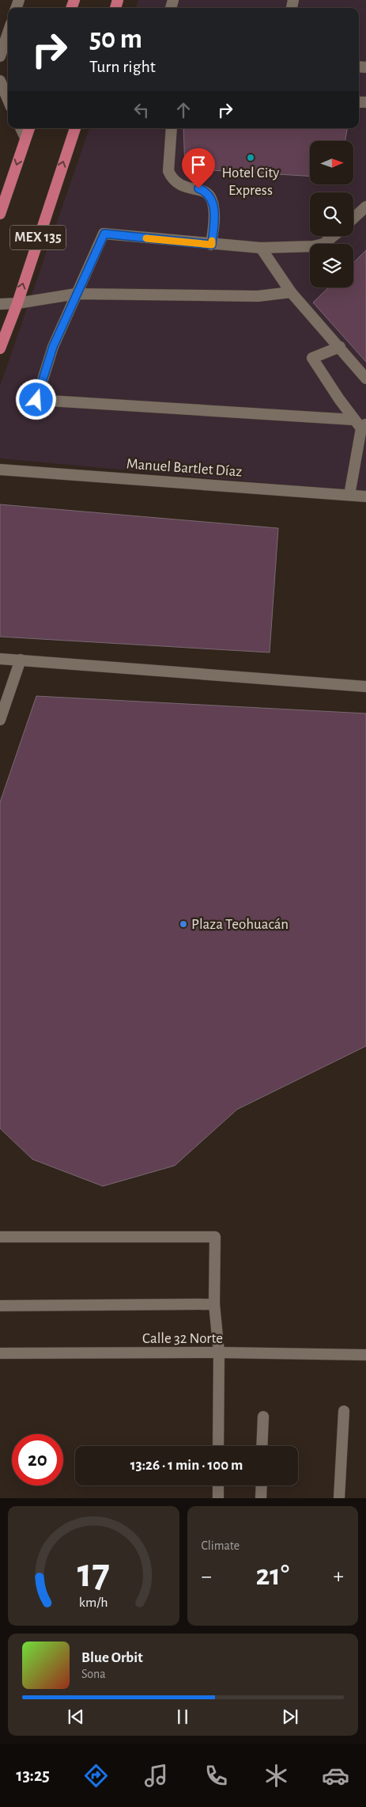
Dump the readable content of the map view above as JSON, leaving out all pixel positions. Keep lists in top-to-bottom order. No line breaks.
{"streets":{"main road":["MEX 135"],"street":["Manuel Bartlet Díaz","Calle 32 Norte"]},"places":["Hotel City Express","Plaza Teohuacán"],"north":"right","page":{"turn":["50 m","Turn right"],"limit":"20","trip":"13:26 · 1 min · 100 m","tile":"Climate","heat":["−","21°","+"],"song":["Blue Orbit","Sona"],"tabs":"13:25","gauge":["17","km/h"]}}
